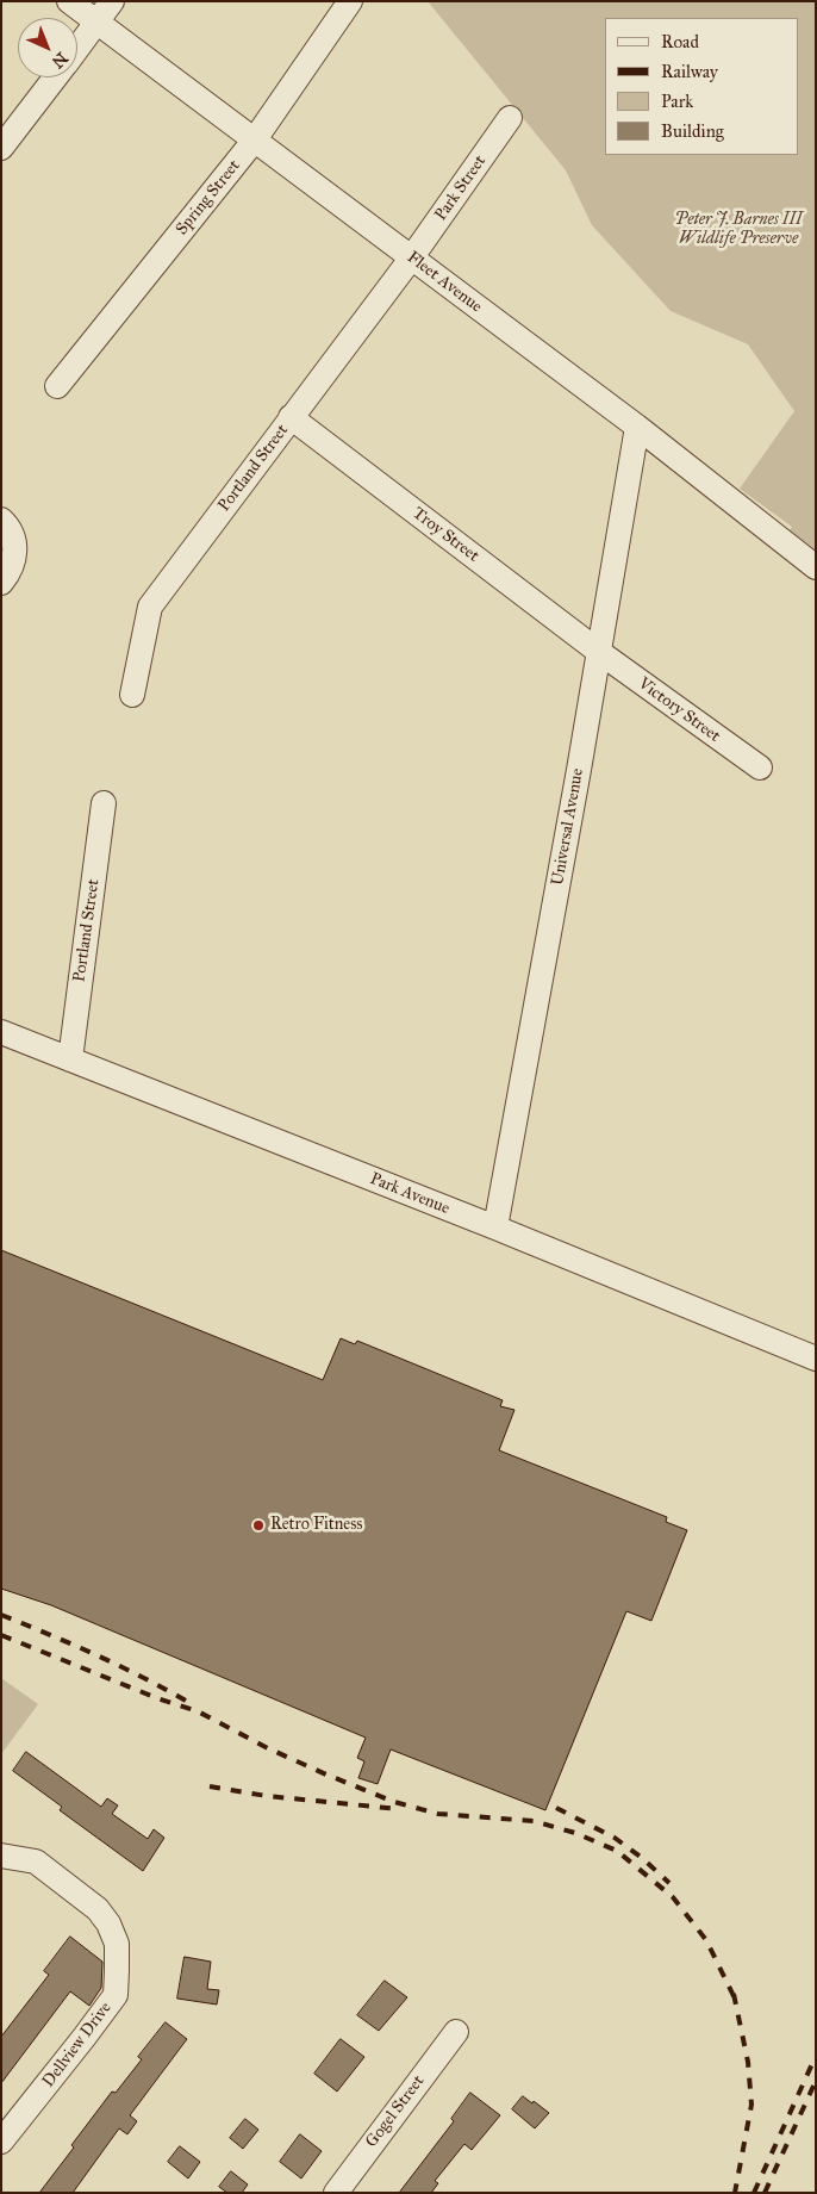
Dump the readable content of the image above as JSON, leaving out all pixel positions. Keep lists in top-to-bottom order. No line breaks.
{"streets":{"street":["Park Street","Spring Street","Fleet Avenue","Portland Street","Troy Street","Victory Street","Universal Avenue","Park Avenue","Dellview Drive","Gogel Street"]},"crossings":[["Park Street","Fleet Avenue"],["Park Street","Portland Street"],["Spring Street","Fleet Avenue"],["Fleet Avenue","Portland Street"],["Fleet Avenue","Universal Avenue"],["Portland Street","Troy Street"],["Portland Street","Park Avenue"],["Troy Street","Victory Street"],["Troy Street","Universal Avenue"],["Victory Street","Universal Avenue"],["Universal Avenue","Park Avenue"]],"parks":["Peter J. Barnes III Wildlife Preserve"],"places":["Retro Fitness"],"legend":["Road","Railway","Park","Building"],"north":"bottom right"}
